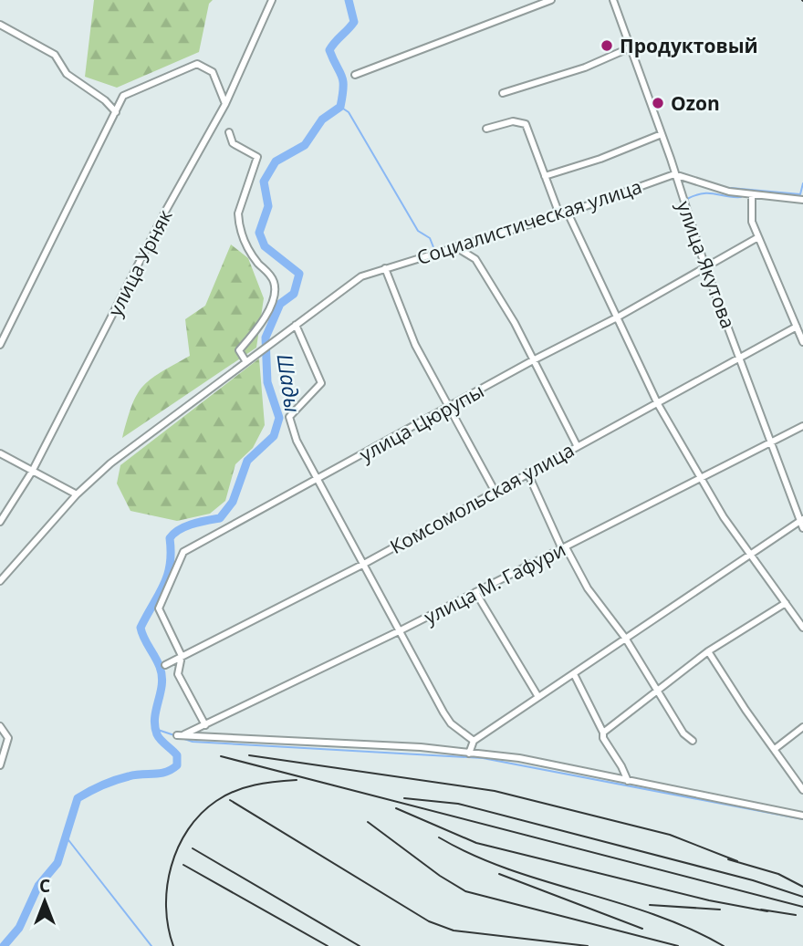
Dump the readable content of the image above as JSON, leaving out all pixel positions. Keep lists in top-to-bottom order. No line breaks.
{"streets":{"street":["Социалистическая улица","улица Урняк","улица Якутова","улица Цюрупы","Комсомольская улица","улица М. Гафури"]},"crossings":[["Социалистическая улица","улица Якутова"],["улица Якутова","улица Цюрупы"],["улица Якутова","Комсомольская улица"],["улица Якутова","улица М. Гафури"],["улица Цюрупы","Комсомольская улица"]],"water":["Шады"],"places":["Продуктовый","Ozon"],"north":"top"}
